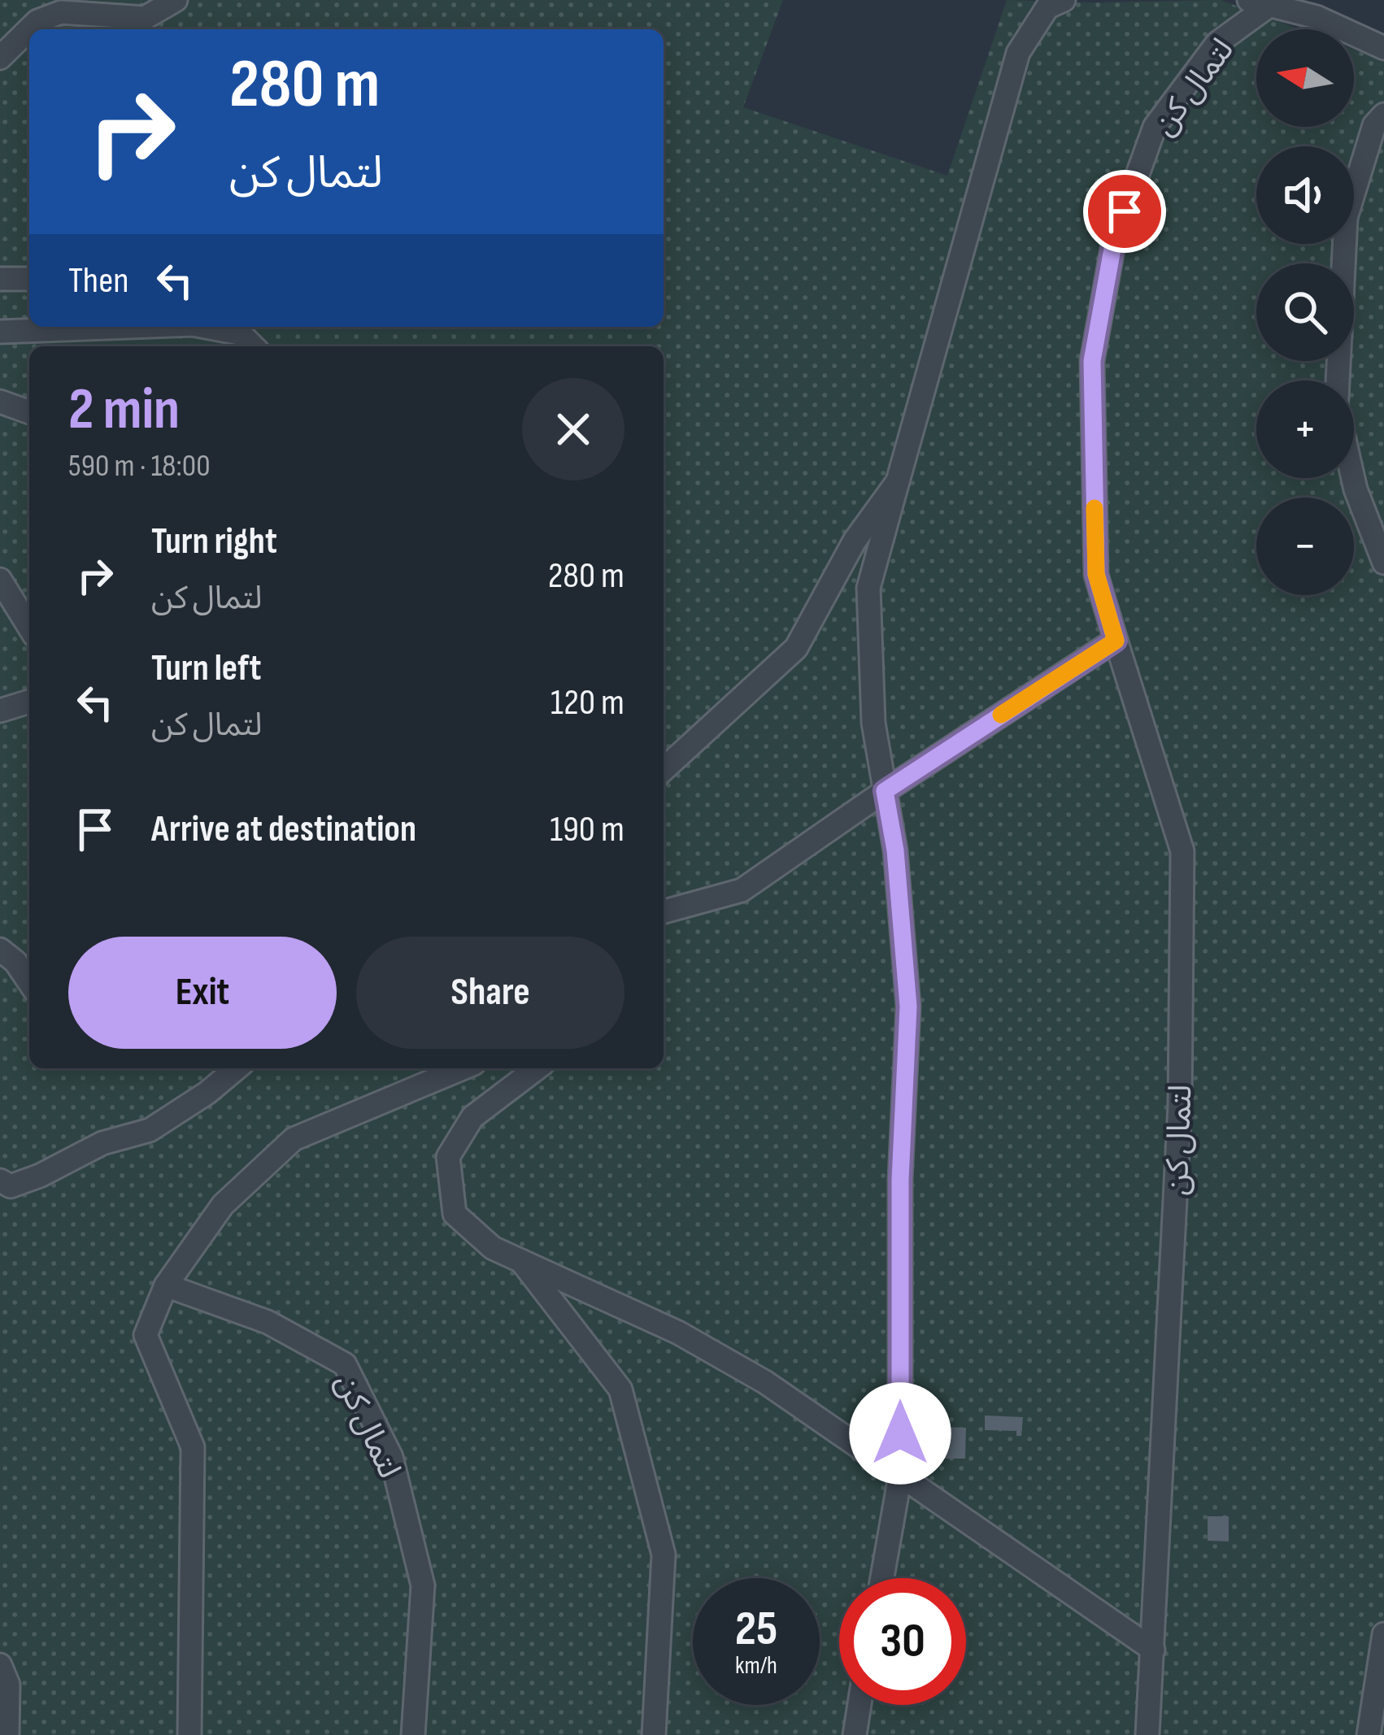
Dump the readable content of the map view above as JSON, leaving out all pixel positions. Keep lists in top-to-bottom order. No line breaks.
{"streets":{"street":["لتمال کن"]},"north":"left","page":{"map_buttons":["+","−"],"turn":["280 m","لتمال کن"],"then":"Then","heading":["2 min","590 m · 18:00"],"list":[{"name":"Turn right","note":"لتمال کن","value":"280 m"},{"name":"Turn left","note":"لتمال کن","value":"120 m"},{"name":"Arrive at destination","value":"190 m"}],"buttons":["Exit","Share"],"speed":"25 km/h","limit":"30"}}
